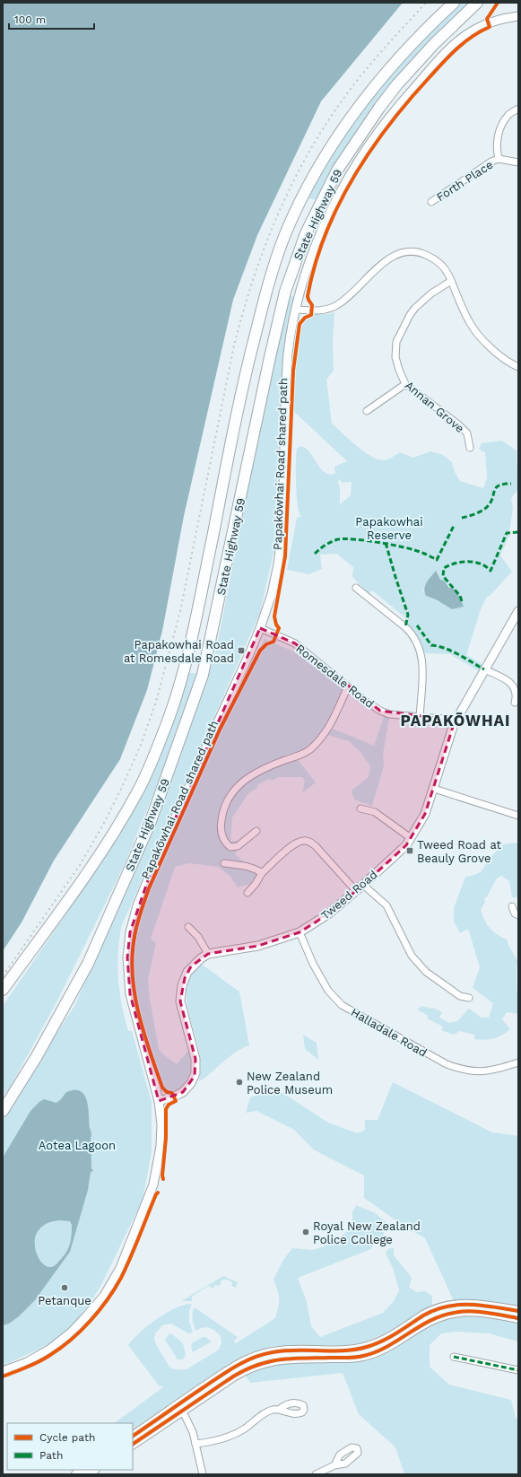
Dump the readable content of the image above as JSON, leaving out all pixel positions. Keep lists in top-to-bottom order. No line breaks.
{"streets":{"main road":["State Highway 59"],"street":["Forth Place","Annan Grove","Romesdale Road","Tweed Road","Halladale Road"],"cycle path":["Papakōwhai Road shared path"]},"crossings":[["Romesdale Road","Tweed Road"],["Tweed Road","Halladale Road"]],"districts":["PAPAKŌWHAI"],"parks":["Papakowhai Reserve","Aotea Lagoon"],"places":{"transit":["Papakowhai Road at Romesdale Road","Tweed Road at Beauly Grove"],"other":["New Zealand Police Museum","Royal New Zealand Police College","Petanque"]},"legend":["Cycle path","Path"],"scale_bar":"100 m"}
